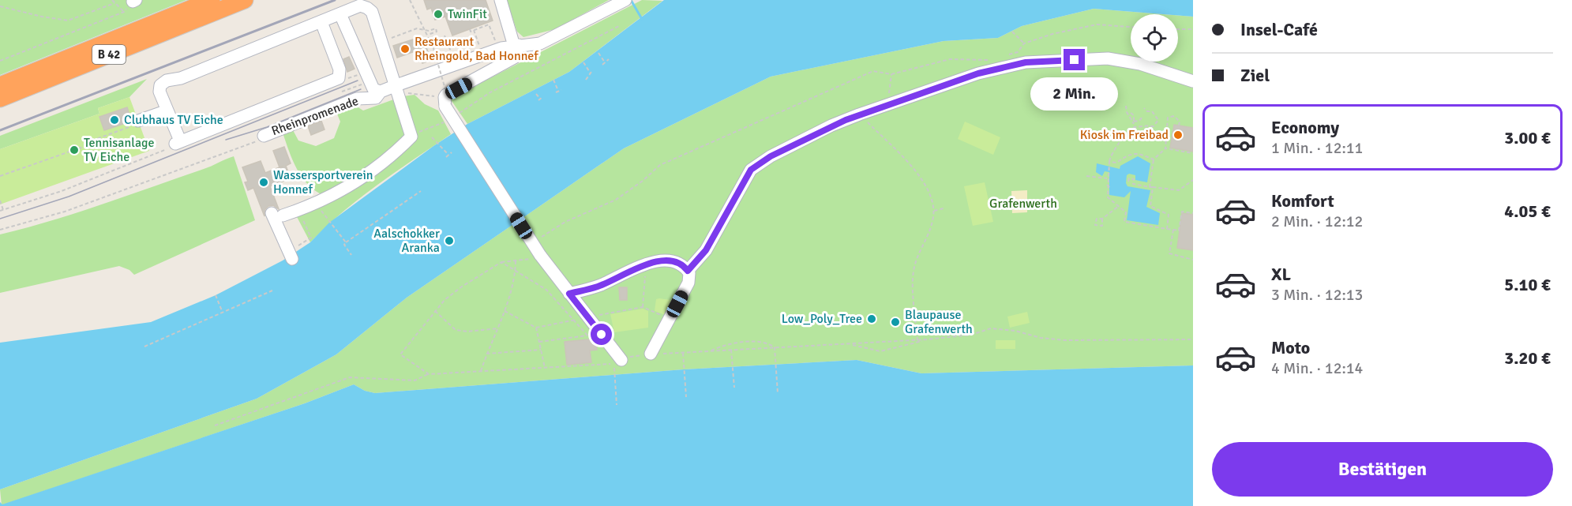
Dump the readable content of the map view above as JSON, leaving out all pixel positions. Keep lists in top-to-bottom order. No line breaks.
{"streets":{"highway":["B 42"],"street":["Rheinpromenade"]},"parks":["Grafenwerth"],"places":["TwinFit","Restaurant Rheingold, Bad Honnef","Clubhaus TV Eiche","Kiosk im Freibad","Tennisanlage TV Eiche","Wassersportverein Honnef","Aalschokker Aranka","Low_Poly_Tree","Blaupause Grafenwerth"],"page":{"banner":["Insel-Café","Ziel"],"bubble":"2 Min.","list":[{"name":"Economy","note":"1 Min. · 12:11","value":"3.00 €"},{"name":"Komfort","note":"2 Min. · 12:12","value":"4.05 €"},{"name":"XL","note":"3 Min. · 12:13","value":"5.10 €"},{"name":"Moto","note":"4 Min. · 12:14","value":"3.20 €"}],"buttons":"Bestätigen"}}
